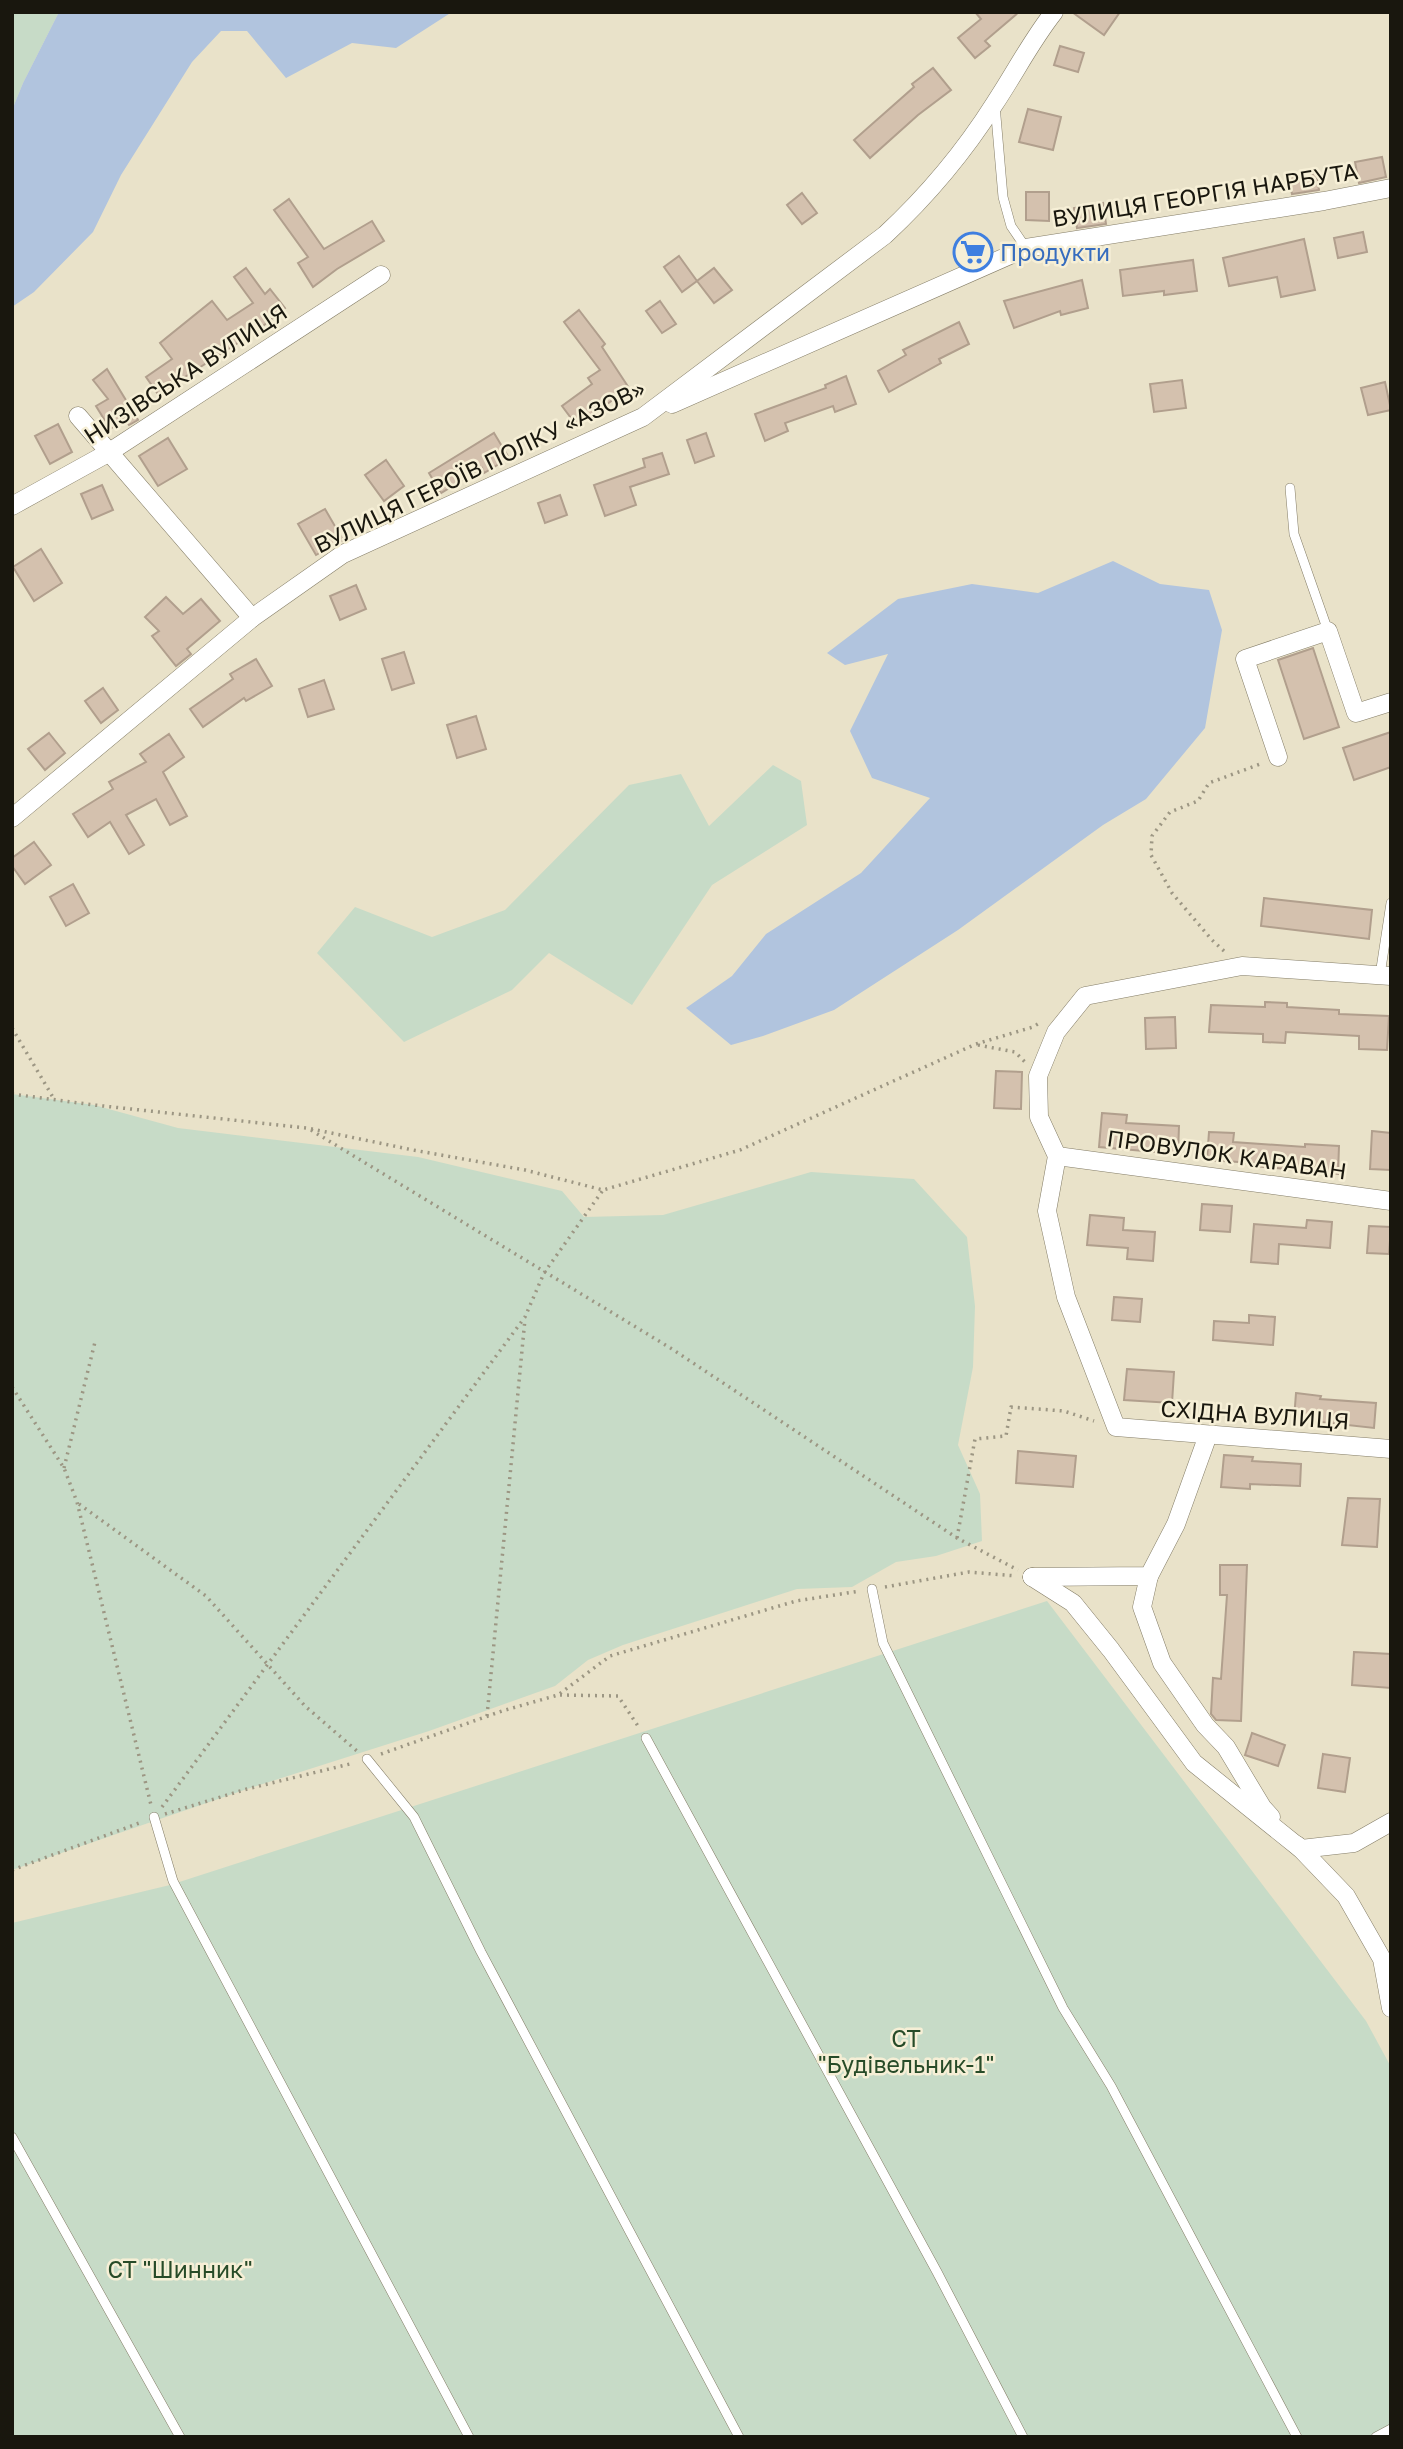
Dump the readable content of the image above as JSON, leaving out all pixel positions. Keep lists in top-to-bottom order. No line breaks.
{"streets":{"street":["ВУЛИЦЯ ГЕОРГІЯ НАРБУТА","НИЗІВСЬКА ВУЛИЦЯ","ВУЛИЦЯ ГЕРОЇВ ПОЛКУ «АЗОВ»","ПРОВУЛОК КАРАВАН","СХІДНА ВУЛИЦЯ"]},"crossings":[["ВУЛИЦЯ ГЕОРГІЯ НАРБУТА","ВУЛИЦЯ ГЕРОЇВ ПОЛКУ «АЗОВ»"]],"parks":["СТ \"Будівельник-1\"","СТ \"Шинник\""],"places":{"supermarket":["Продукти"]}}
